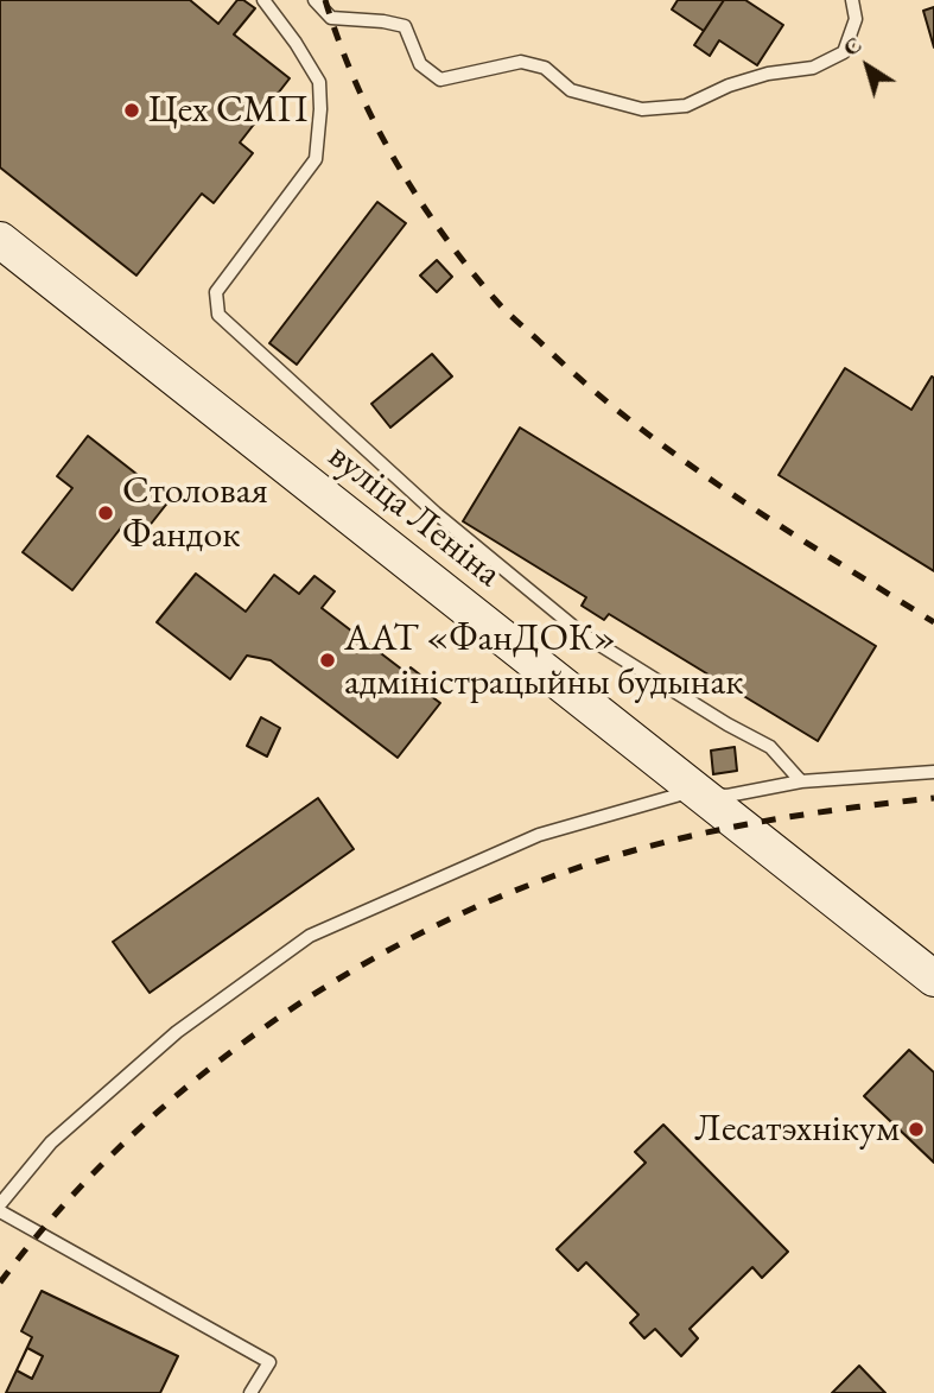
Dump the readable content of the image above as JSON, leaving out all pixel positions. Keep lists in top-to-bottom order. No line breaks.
{"streets":{"main road":["вуліца Леніна"]},"places":["Цех СМП","Столовая Фандок","ААТ «ФанДОК» адміністрацыйны будынак","Лесатэхнікум"],"north":"top left"}
